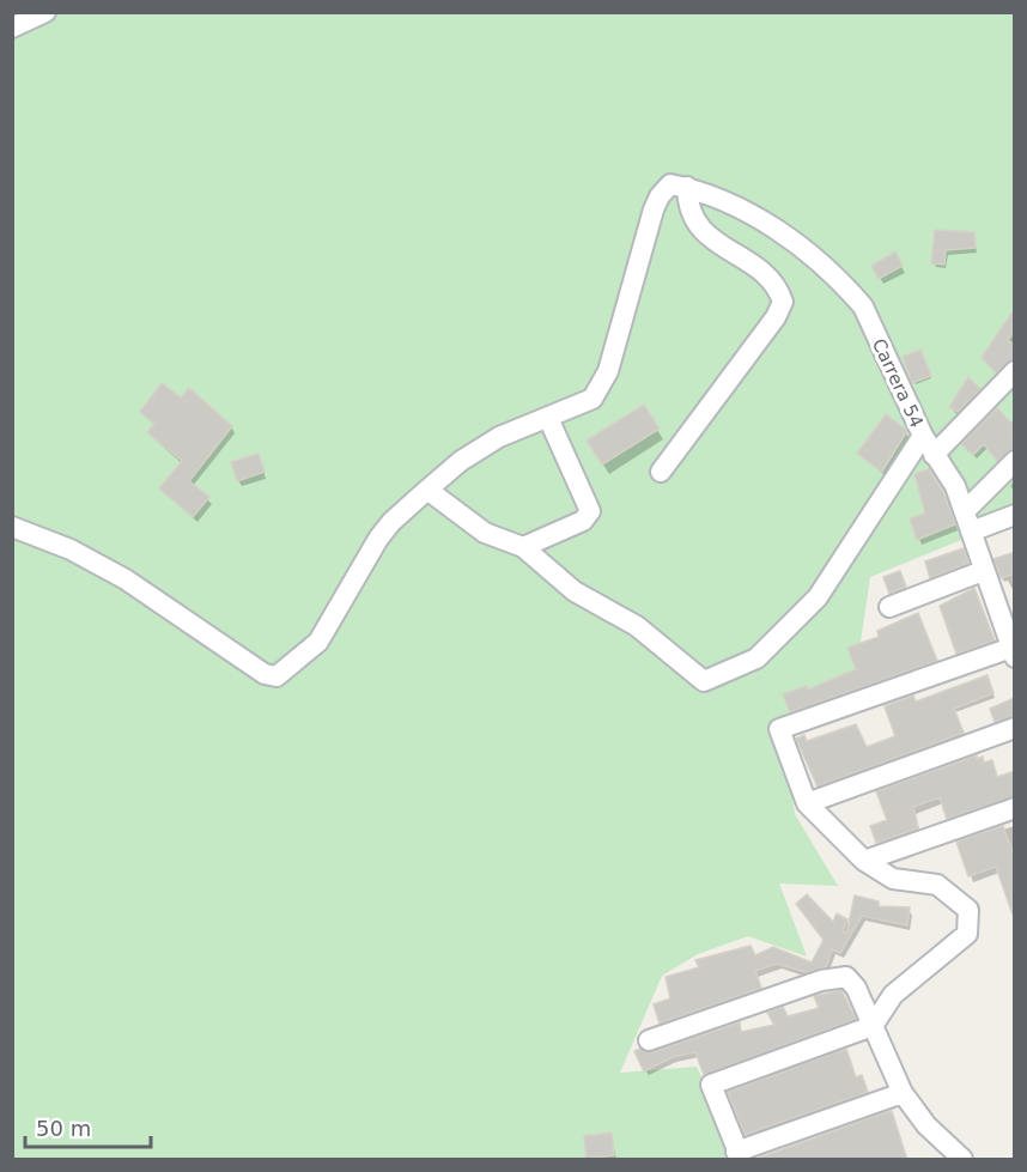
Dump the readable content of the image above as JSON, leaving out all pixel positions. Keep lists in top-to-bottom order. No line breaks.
{"streets":{"street":["Carrera 54"]},"scale_bar":"50 m"}
